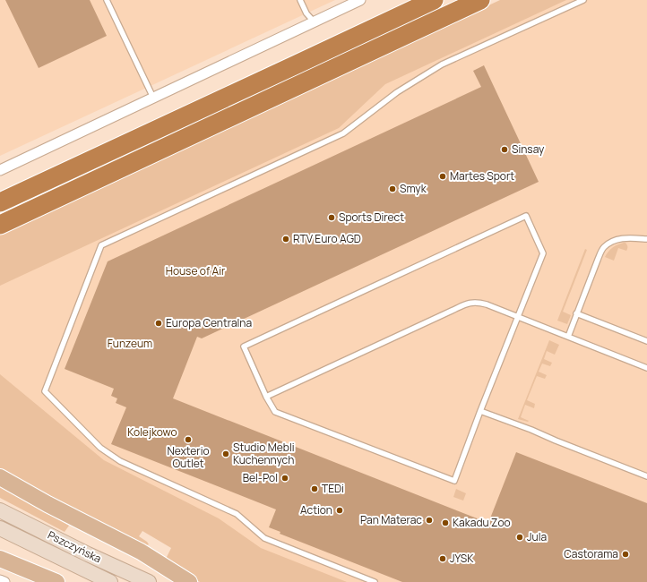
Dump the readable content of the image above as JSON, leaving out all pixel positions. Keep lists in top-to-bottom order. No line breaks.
{"streets":{"main road":["Pszczyńska"]},"parks":["House of Air","Funzeum","Kolejkowo"],"places":["Sinsay","Martes Sport","Smyk","Sports Direct","RTV Euro AGD","Europa Centralna","Nexterio Outlet","Studio Mebli Kuchennych","Bel-Pol","TEDi","Action","Pan Materac","Kakadu Zoo","Jula","Castorama","JYSK"]}
